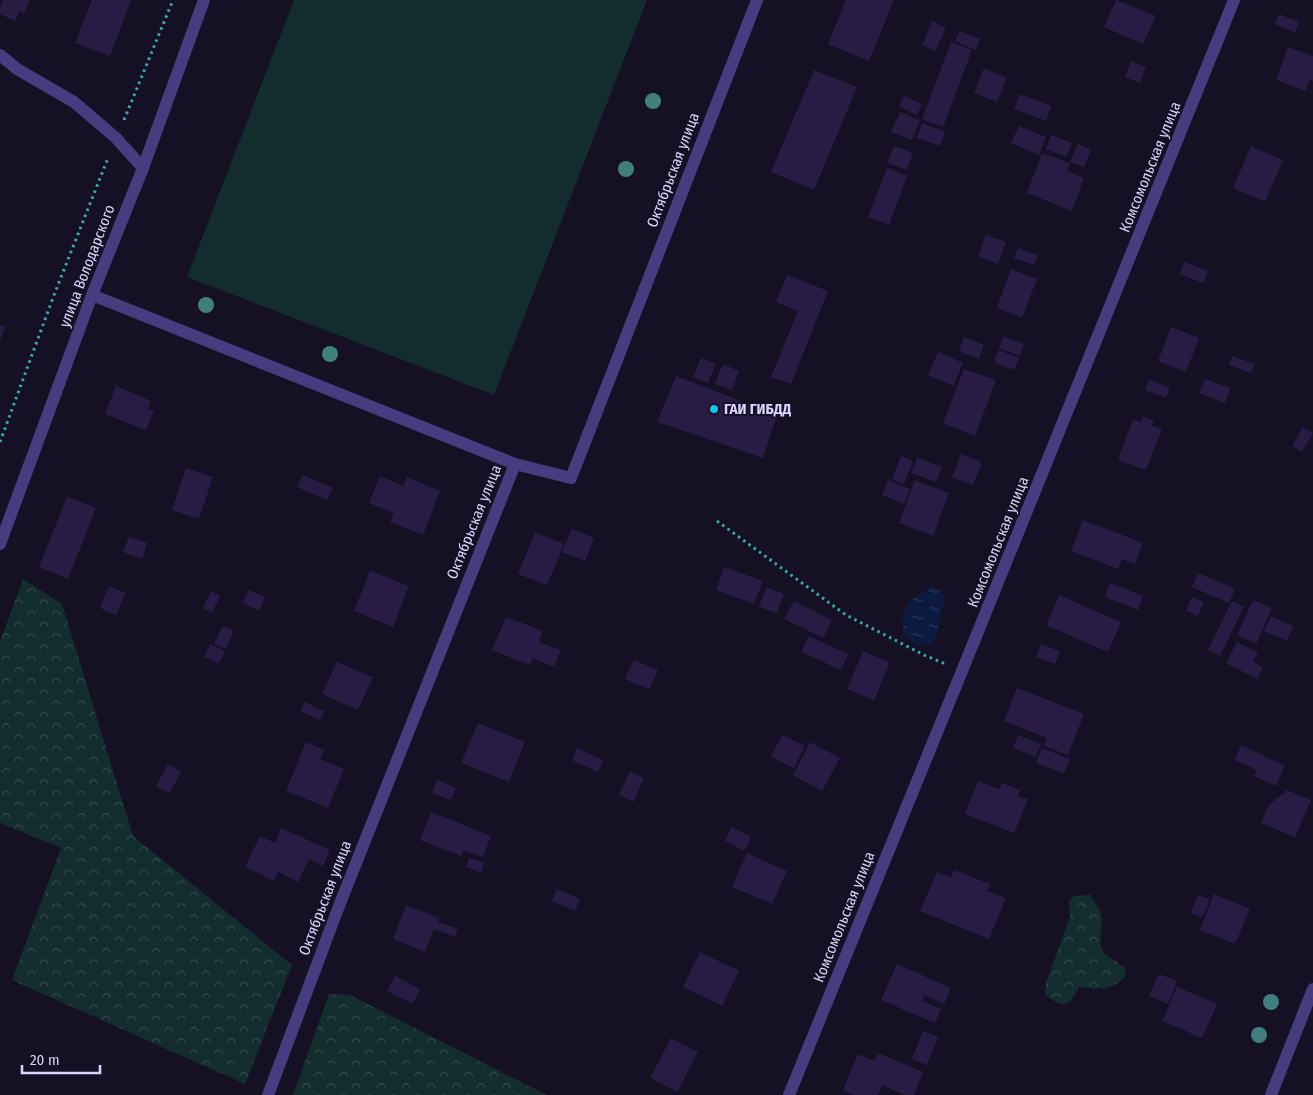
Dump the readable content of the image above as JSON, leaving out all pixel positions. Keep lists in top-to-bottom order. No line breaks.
{"streets":{"street":["Комсомольская улица","Октябрьская улица","улица Володарского"]},"places":["ГАИ ГИБДД"],"scale_bar":"20 m"}
